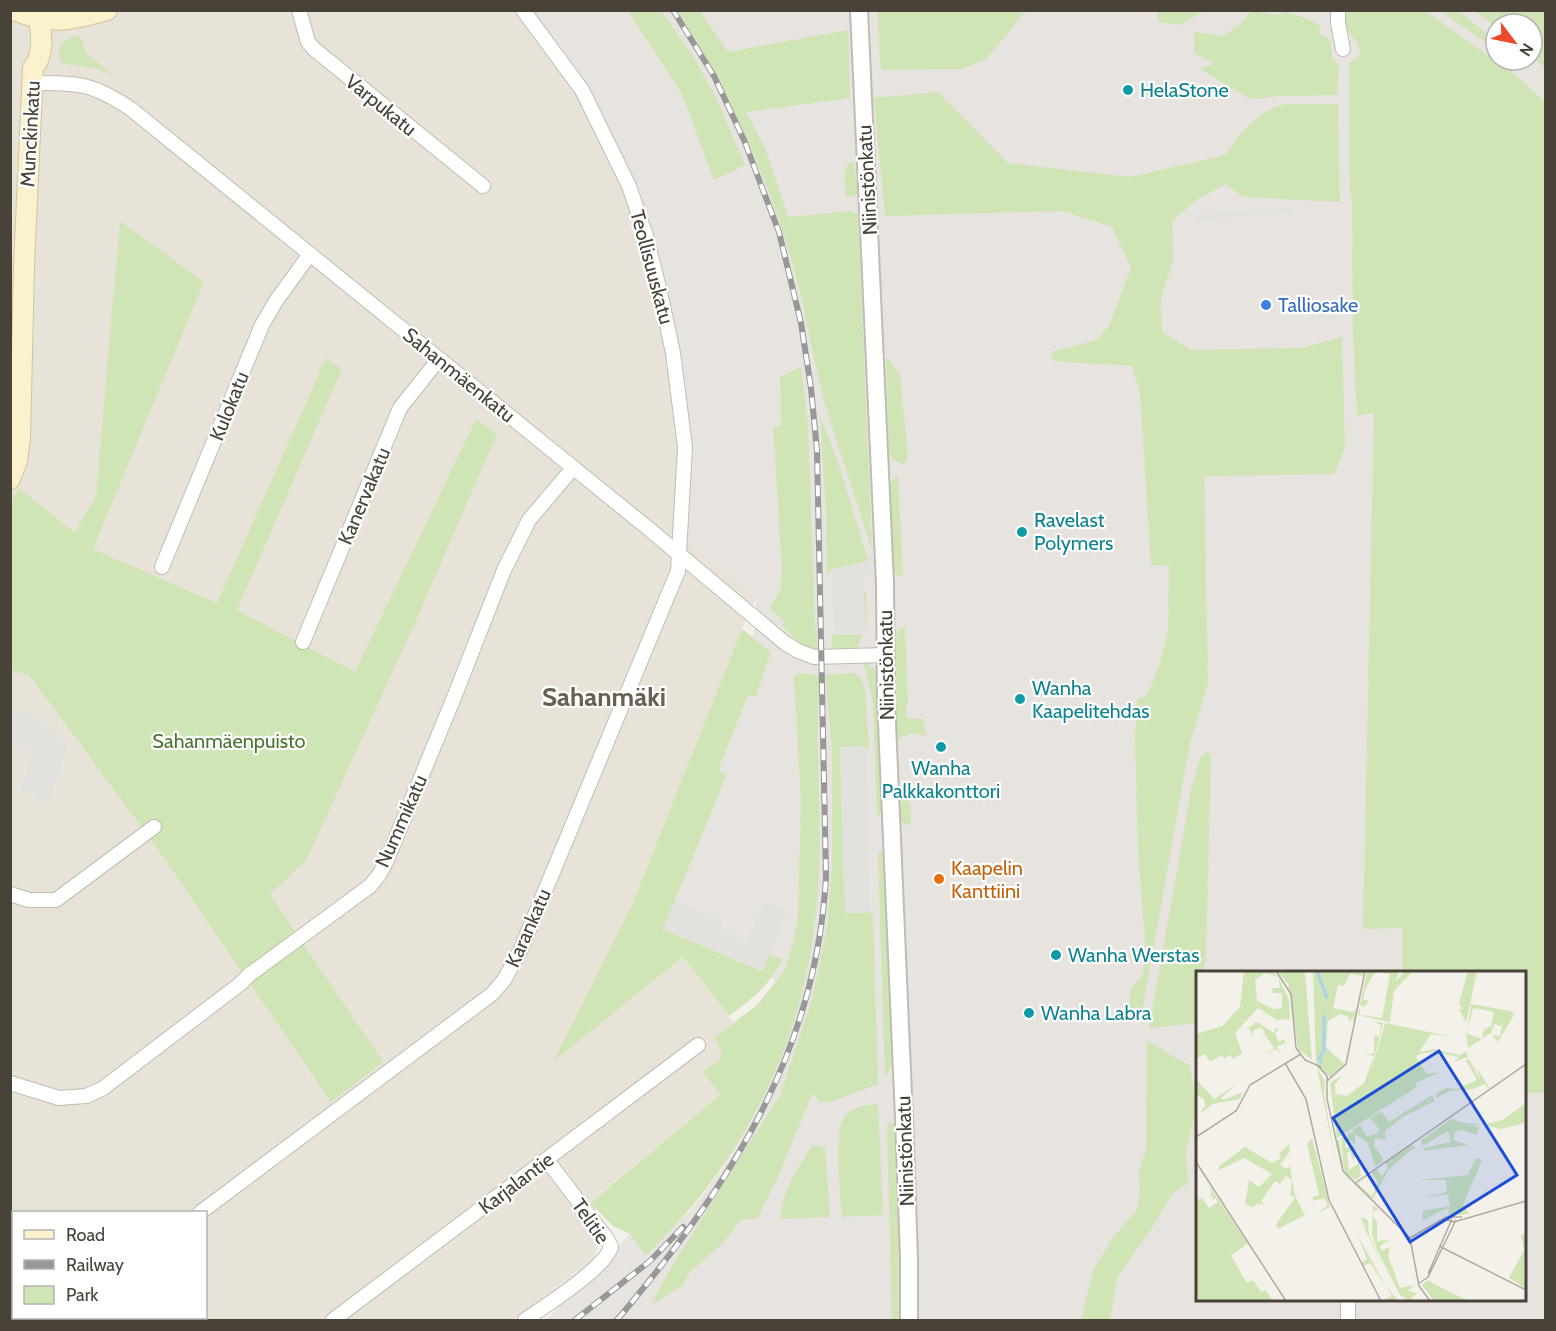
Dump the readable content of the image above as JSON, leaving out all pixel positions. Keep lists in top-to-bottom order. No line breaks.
{"streets":{"main road":["Munckinkatu"],"street":["Varpukatu","Niinistönkatu","Teollisuuskatu","Sahanmäenkatu","Kulokatu","Kanervakatu","Nummikatu","Karankatu","Karjalantie","Telitie"]},"crossings":[["Munckinkatu","Sahanmäenkatu"],["Niinistönkatu","Sahanmäenkatu"],["Teollisuuskatu","Sahanmäenkatu"],["Teollisuuskatu","Karankatu"],["Sahanmäenkatu","Kulokatu"],["Sahanmäenkatu","Kanervakatu"],["Sahanmäenkatu","Nummikatu"],["Sahanmäenkatu","Karankatu"],["Karjalantie","Telitie"]],"districts":["Sahanmäki"],"parks":["Sahanmäenpuisto"],"places":["HelaStone","Talliosake","Ravelast Polymers","Wanha Kaapelitehdas","Wanha Palkkakonttori","Kaapelin Kanttiini","Wanha Werstas","Wanha Labra"],"legend":["Road","Railway","Park"],"north":"bottom right"}
